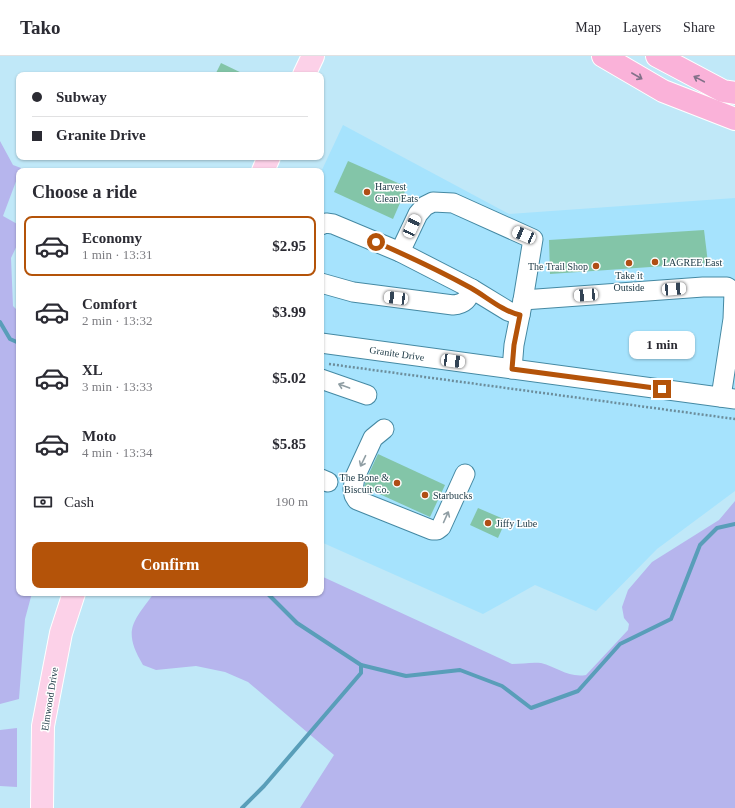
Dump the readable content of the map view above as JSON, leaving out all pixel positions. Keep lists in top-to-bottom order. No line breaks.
{"streets":{"main road":["Elmwood Drive"],"street":["Granite Drive"]},"places":["Harvest Clean Eats","LAGREE East","Take it Outside","The Trail Shop","The Bone & Biscuit Co.","Starbucks","Jiffy Lube"],"page":{"header":"Tako","nav":["Map","Layers","Share"],"banner":["Subway","Granite Drive"],"heading":"Choose a ride","list":[{"name":"Economy","note":"1 min · 13:31","value":"$2.95"},{"name":"Comfort","note":"2 min · 13:32","value":"$3.99"},{"name":"XL","note":"3 min · 13:33","value":"$5.02"},{"name":"Moto","note":"4 min · 13:34","value":"$5.85"}],"bubble":"1 min","pay":["Cash","190 m"],"buttons":"Confirm"}}
